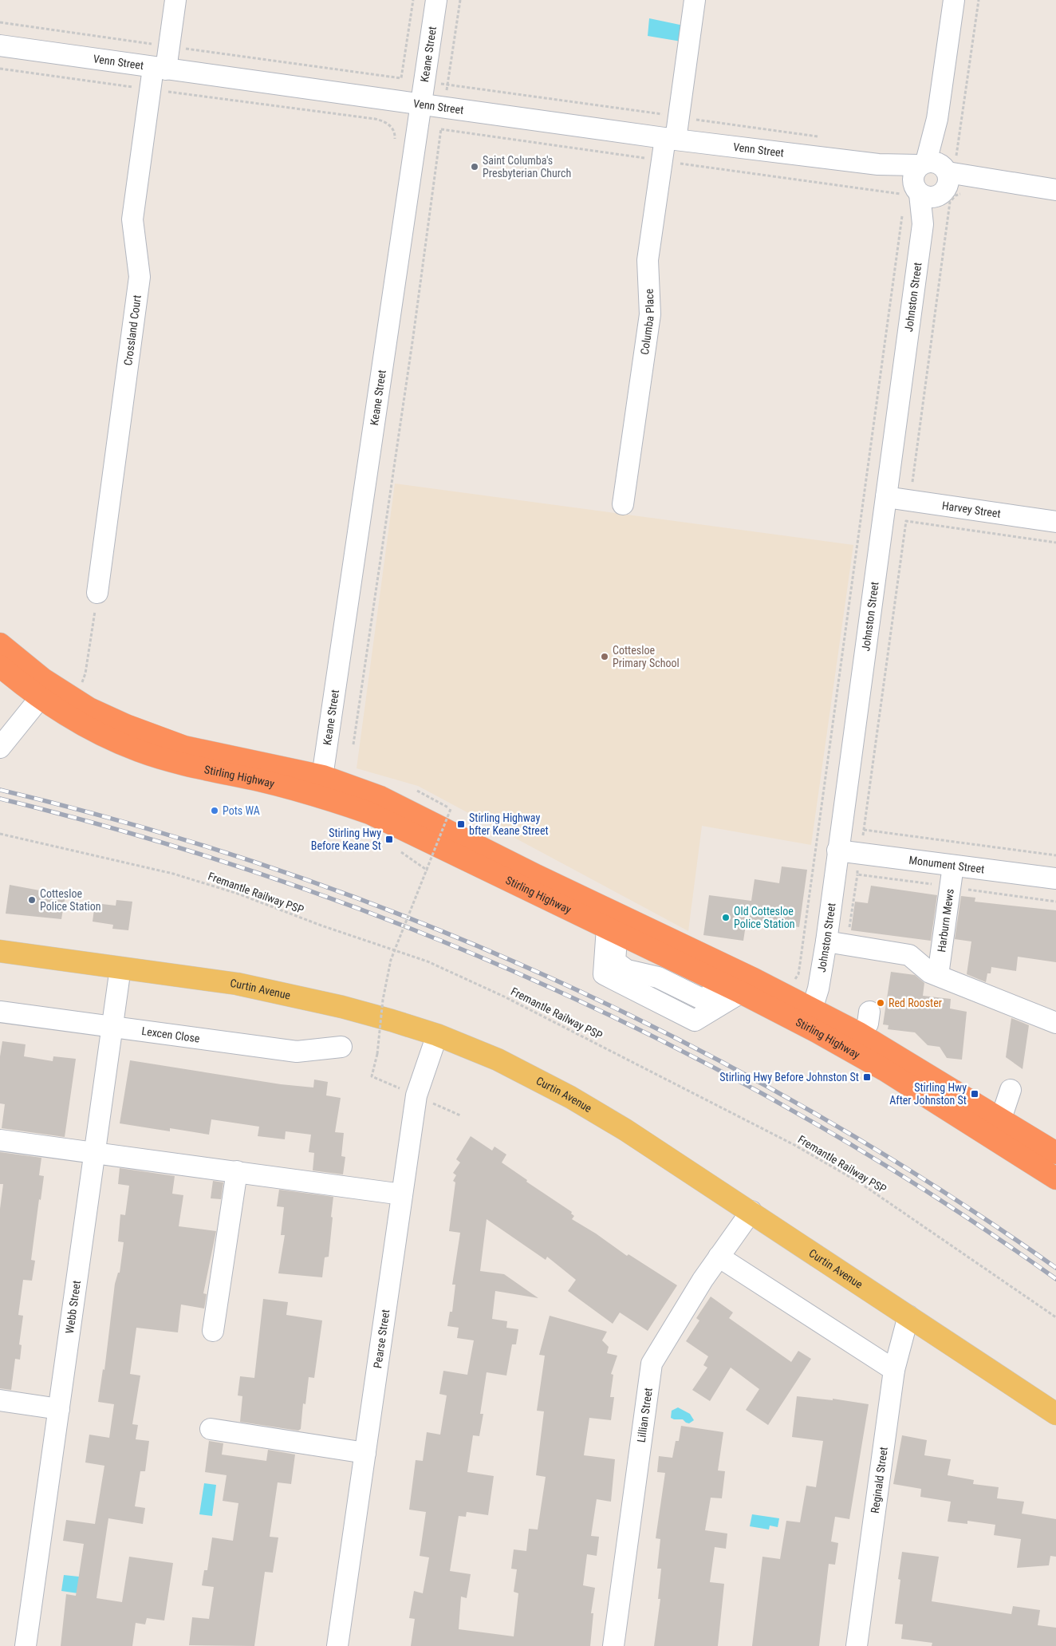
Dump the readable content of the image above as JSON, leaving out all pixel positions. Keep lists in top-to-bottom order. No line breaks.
{"streets":{"highway":["Stirling Highway"],"main road":["Curtin Avenue"],"street":["Keane Street","Venn Street","Johnston Street","Columba Place","Crossland Court","Harvey Street","Monument Street","Harburn Mews","Lexcen Close","Webb Street","Pearse Street","Lillian Street","Reginald Street"],"path":["Fremantle Railway PSP"]},"crossings":[["Keane Street","Venn Street"],["Keane Street","Stirling Highway"],["Venn Street","Johnston Street"],["Venn Street","Columba Place"],["Venn Street","Crossland Court"],["Johnston Street","Harvey Street"],["Johnston Street","Stirling Highway"],["Johnston Street","Monument Street"],["Monument Street","Harburn Mews"],["Curtin Avenue","Webb Street"],["Curtin Avenue","Pearse Street"],["Curtin Avenue","Lillian Street"],["Curtin Avenue","Reginald Street"],["Lexcen Close","Webb Street"]],"places":{"other":["Saint Columba's Presbyterian Church","Cottesloe Primary School","Pots WA","Cottesloe Police Station","Old Cottesloe Police Station","Red Rooster"],"transit":["Stirling Highway bfter Keane Street","Stirling Hwy Before Keane St","Stirling Hwy Before Johnston St","Stirling Hwy After Johnston St"]}}
